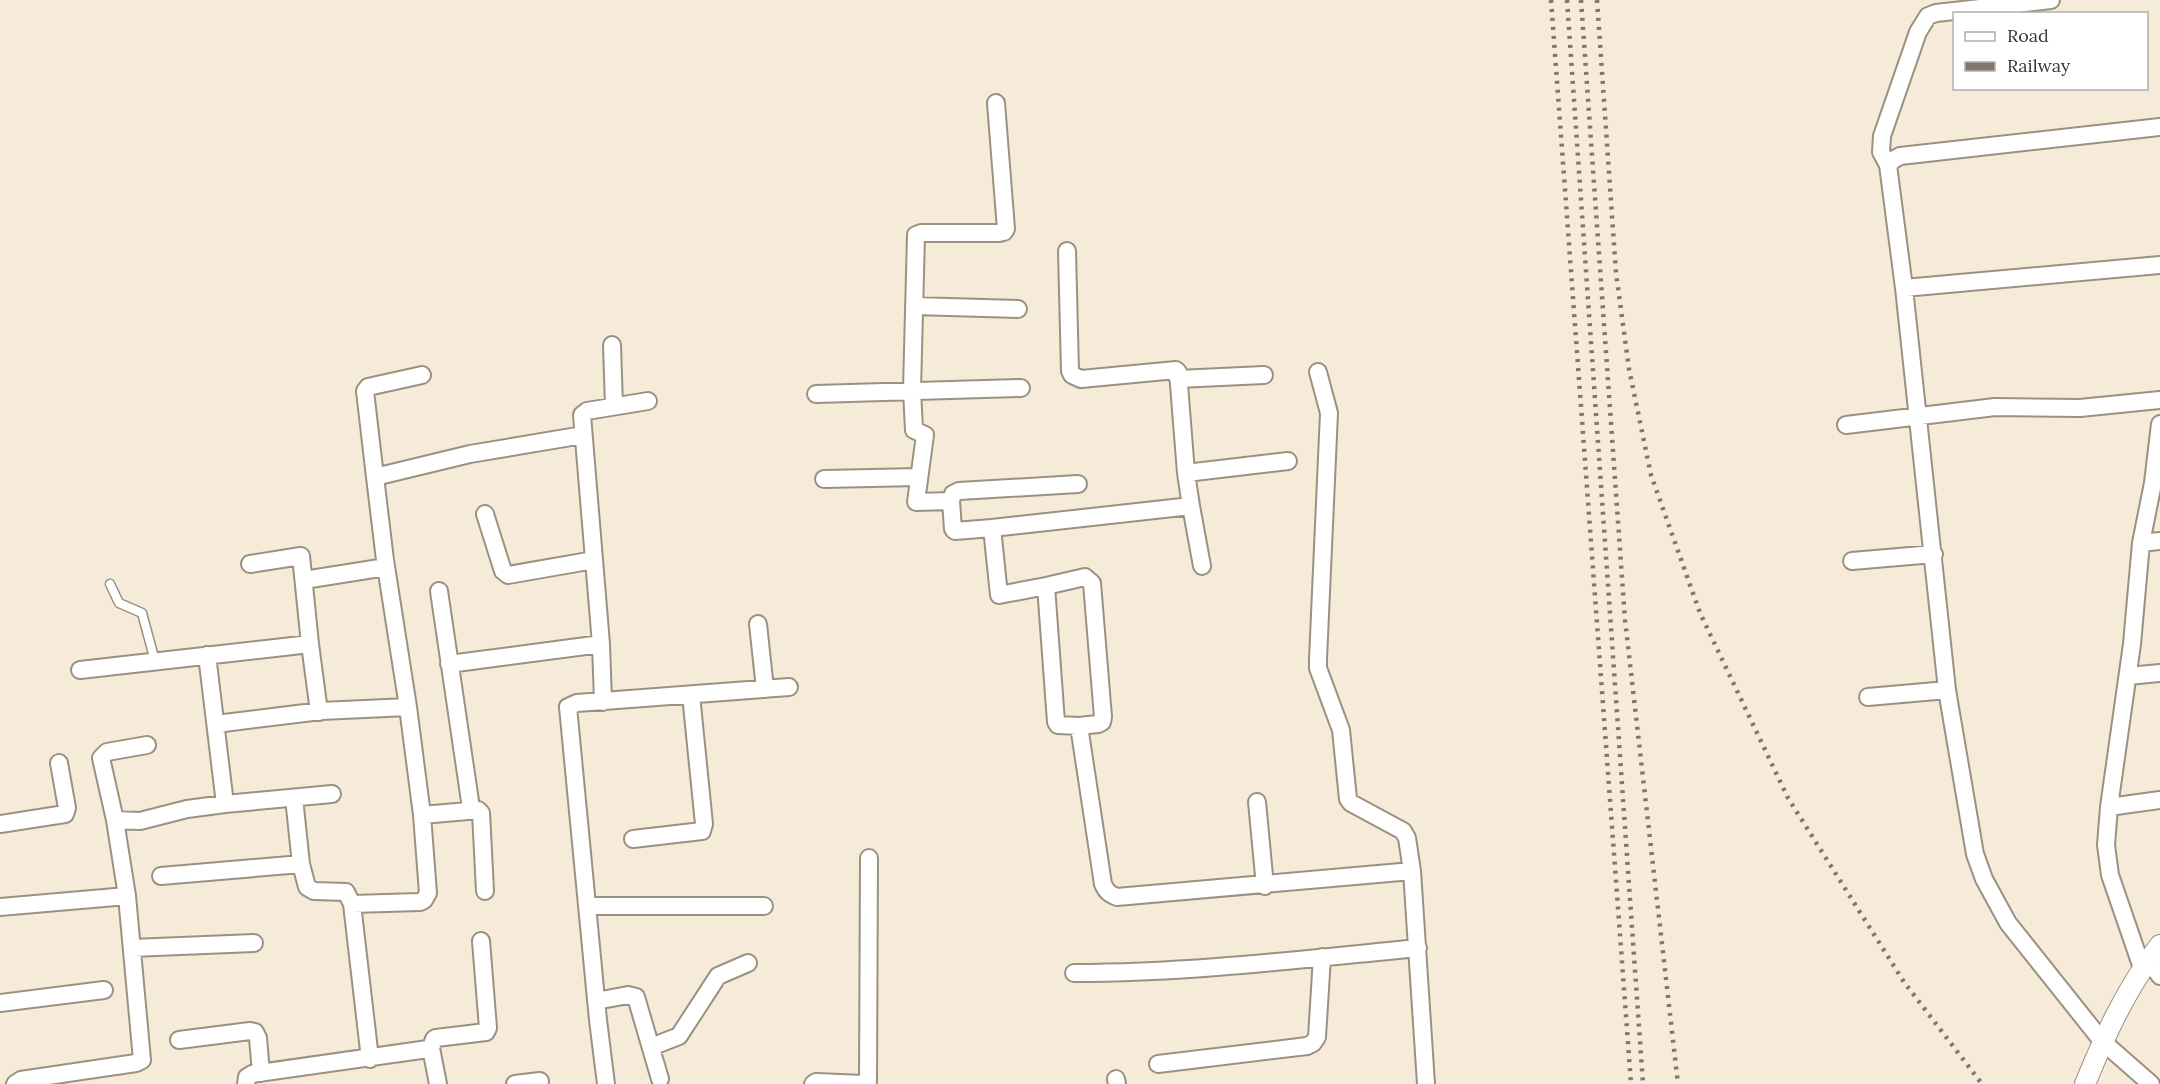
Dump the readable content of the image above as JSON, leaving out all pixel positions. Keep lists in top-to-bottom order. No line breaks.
{"legend":["Road","Railway"]}
